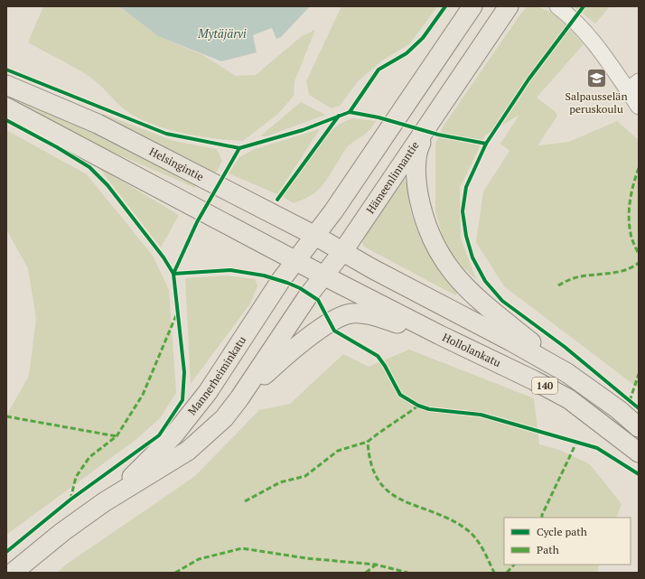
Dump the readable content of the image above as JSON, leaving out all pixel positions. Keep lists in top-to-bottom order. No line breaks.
{"streets":{"main road":["Helsingintie","Hämeenlinnantie","Hollolankatu","Mannerheiminkatu","140"]},"crossings":[["Helsingintie","Hämeenlinnantie"],["Helsingintie","Mannerheiminkatu"],["Helsingintie","140"],["Hämeenlinnantie","Hollolankatu"],["Hämeenlinnantie","Mannerheiminkatu"],["Hämeenlinnantie","140"],["Hollolankatu","Mannerheiminkatu"],["Hollolankatu","140"],["Mannerheiminkatu","140"]],"water":["Mytäjärvi"],"places":{"school or university":["Salpausselän peruskoulu"]},"legend":["Cycle path","Path"]}
